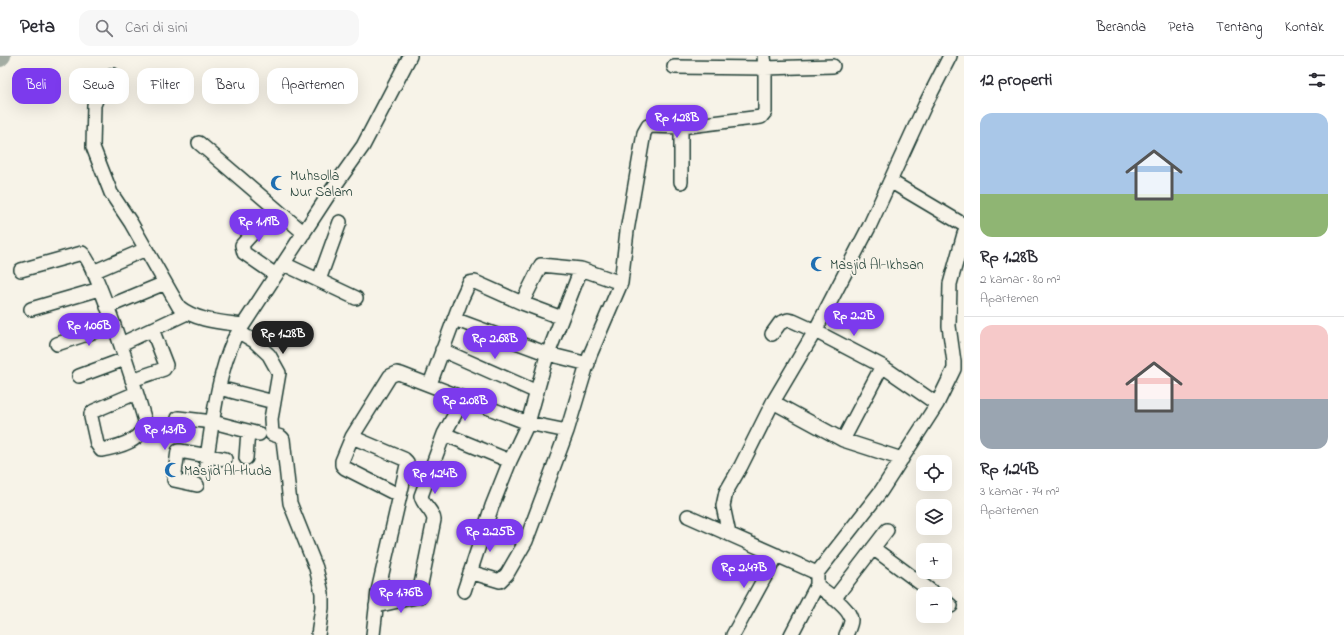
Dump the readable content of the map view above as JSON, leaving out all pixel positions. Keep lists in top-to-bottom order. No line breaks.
{"places":{"mosque":["Muhsolla Nur Salam","Masjid Al-Ikhsan","Masjid Al-Huda"]},"page":{"header":"Peta","search":"Cari di sini","nav":["Beranda","Peta","Tentang","Kontak"],"heading":"12 properti","chip":["Beli","Sewa","Filter","Baru","Apartemen"],"list":[{"name":"Rp 1.28B","note":"2 kamar · 80 m² · Apartemen"},{"name":"Rp 1.24B","note":"3 kamar · 74 m² · Apartemen"}],"price":["Rp 1.28B","Rp 1.19B","Rp 2.2B","Rp 1.06B","Rp 1.28B","Rp 2.68B","Rp 2.08B","Rp 1.31B","Rp 1.24B","Rp 2.25B","Rp 2.47B","Rp 1.76B"],"map_buttons":["+","−"]}}
